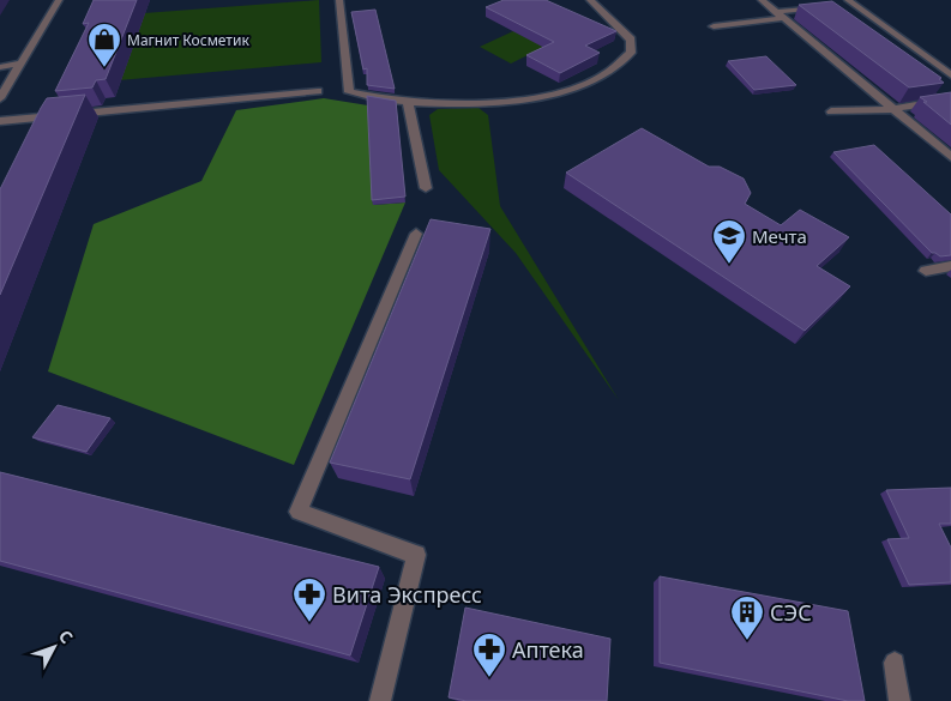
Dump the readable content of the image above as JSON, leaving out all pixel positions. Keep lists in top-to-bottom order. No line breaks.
{"places":{"shop":["Магнит Косметик"],"school or university":["Мечта"],"pharmacy":["Вита Экспресс","Аптека"],"building":["СЭС"]},"north":"top right"}
